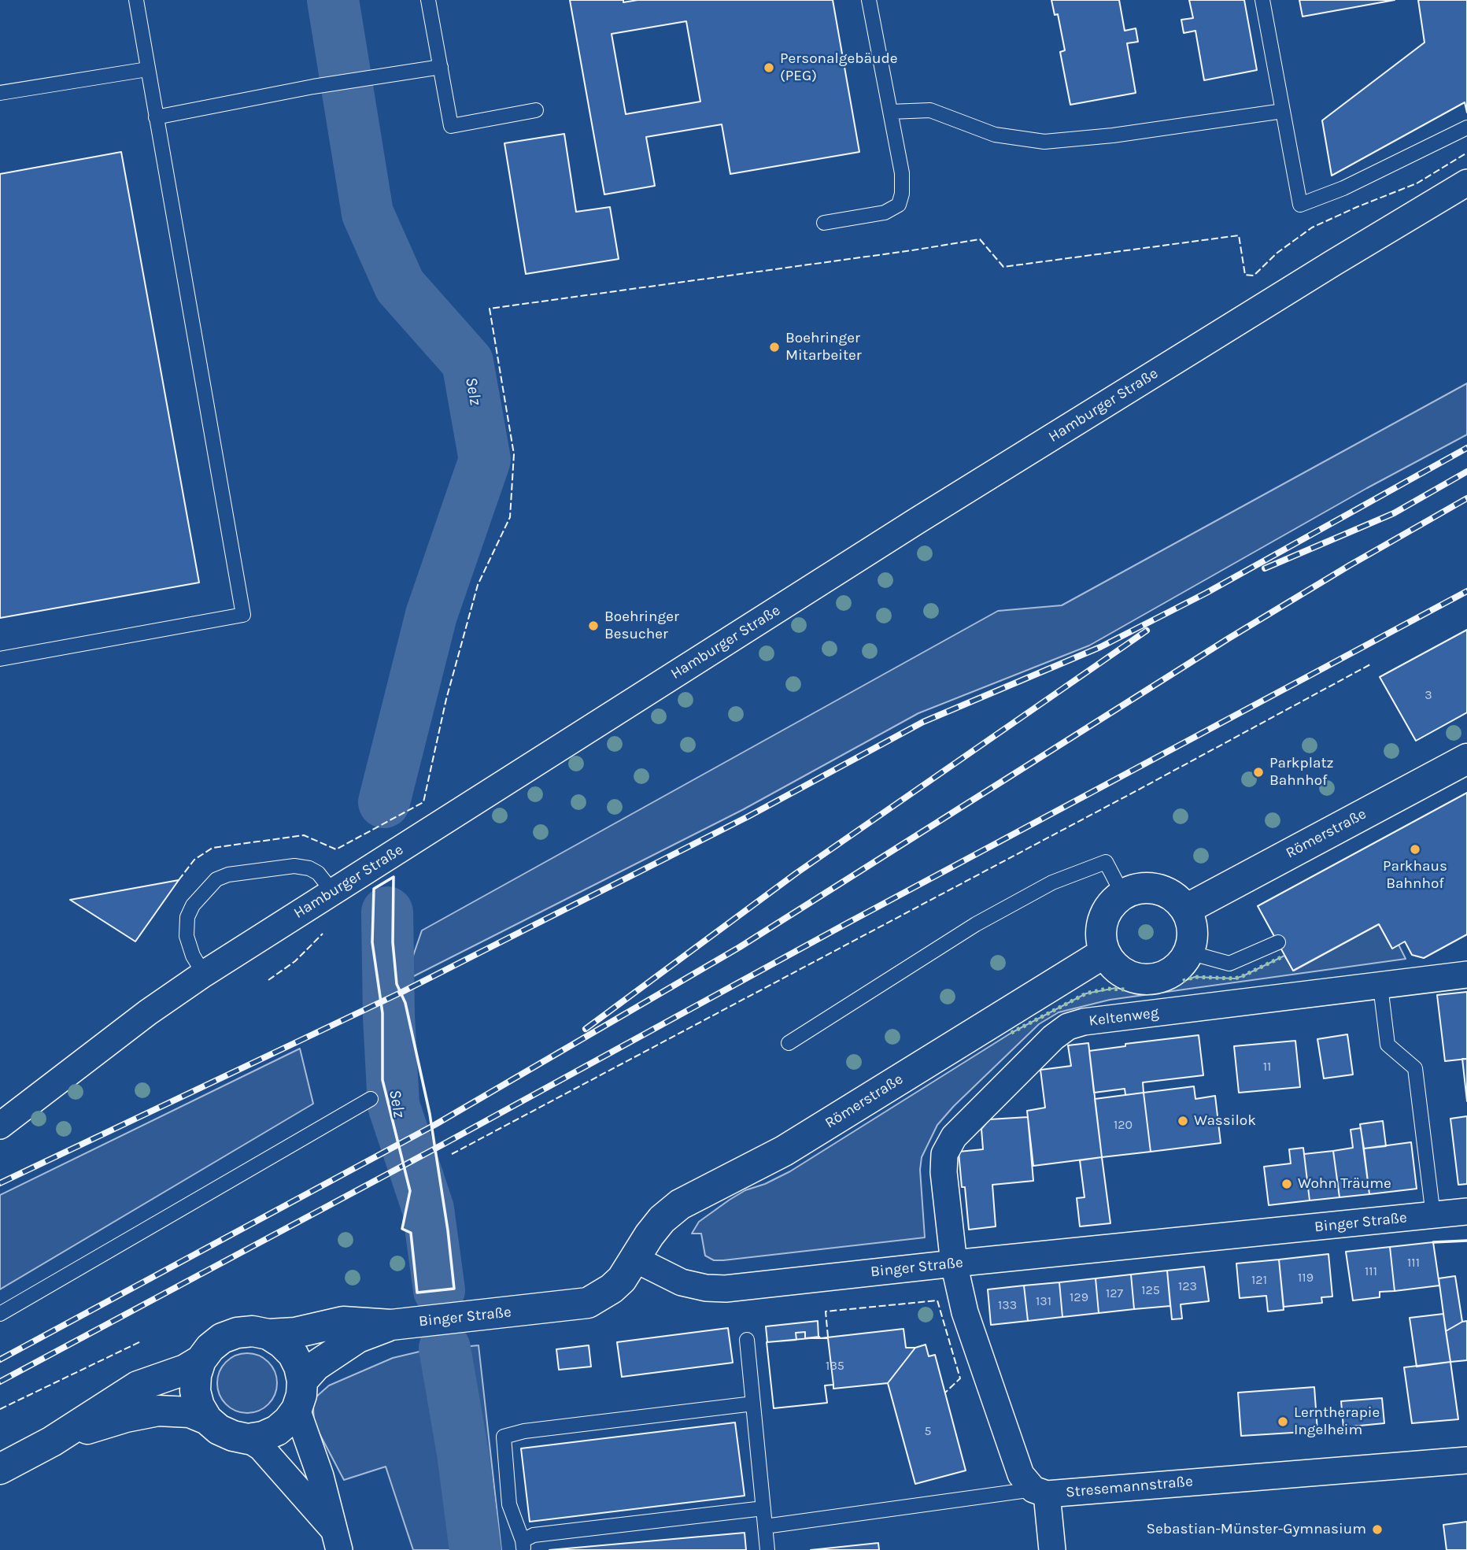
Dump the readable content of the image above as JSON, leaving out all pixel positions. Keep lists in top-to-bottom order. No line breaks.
{"streets":{"main road":["Römerstraße","Binger Straße"],"street":["Hamburger Straße","Keltenweg","Stresemannstraße"]},"crossings":[["Römerstraße","Binger Straße"],["Keltenweg","Binger Straße"]],"water":["Selz"],"places":["Personalgebäude (PEG)","Boehringer Mitarbeiter","Boehringer Besucher","Parkplatz Bahnhof","Parkhaus Bahnhof","Wassilok","Wohn Träume","Lerntherapie Ingelheim","Sebastian-Münster-Gymnasium"],"house_numbers":["3","11","120","111","111","119","121","123","125","127","129","131","133","135","5"]}
